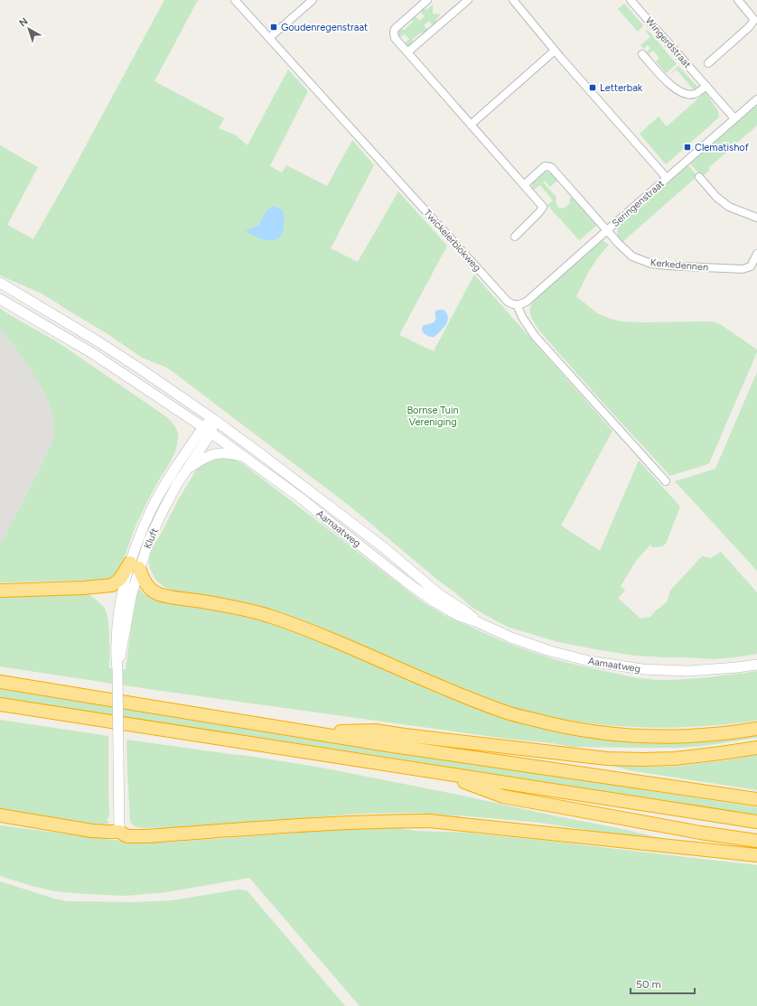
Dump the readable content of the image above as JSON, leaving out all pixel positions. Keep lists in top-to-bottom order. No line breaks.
{"streets":{"main road":["Aamaatweg","Kluft"],"street":["Wingerdstraat","Seringenstraat","Twickelerblokweg","Kerkedennen"]},"crossings":[["Wingerdstraat","Seringenstraat"],["Seringenstraat","Twickelerblokweg"],["Seringenstraat","Kerkedennen"],["Aamaatweg","Kluft"]],"parks":["Bornse Tuin Vereniging"],"places":{"transit":["Goudenregenstraat","Letterbak","Clematishof"]},"scale_bar":"50 m","north":"top left"}
